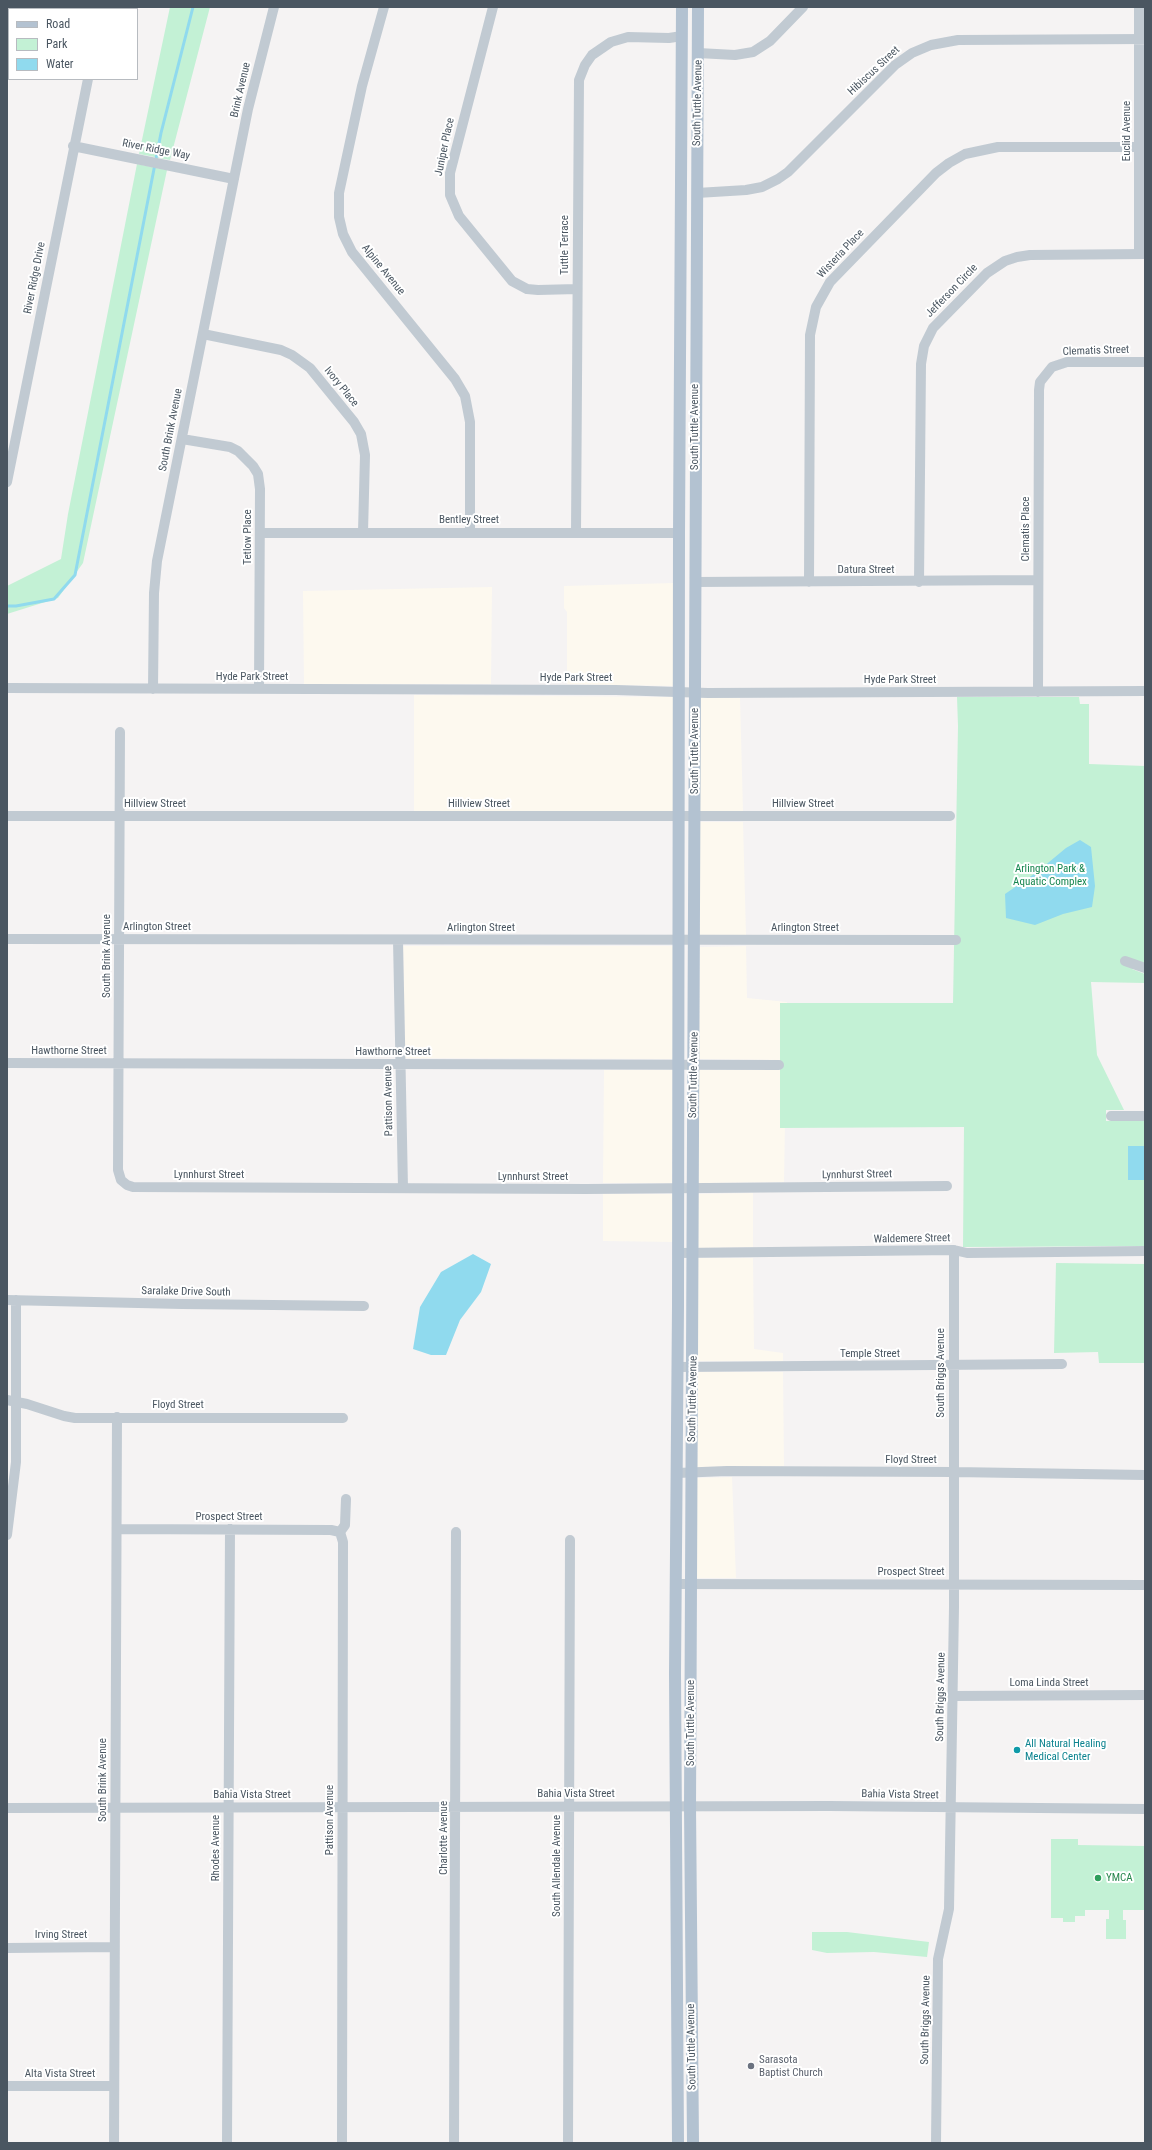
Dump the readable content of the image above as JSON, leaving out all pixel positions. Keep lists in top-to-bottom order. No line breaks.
{"streets":{"main road":["South Tuttle Avenue"],"street":["Hibiscus Street","Brink Avenue","Euclid Avenue","Juniper Place","River Ridge Way","Tuttle Terrace","Wisteria Place","Alpine Avenue","River Ridge Drive","Jefferson Circle","Clematis Street","Ivory Place","South Brink Avenue","Bentley Street","Clematis Place","Tetlow Place","Datura Street","Hyde Park Street","Hillview Street","Arlington Street","Hawthorne Street","Pattison Avenue","Lynnhurst Street","Waldemere Street","Saralake Drive South","Temple Street","South Briggs Avenue","Floyd Street","Prospect Street","Loma Linda Street","Bahia Vista Street","Charlotte Avenue","Rhodes Avenue","South Allendale Avenue","Irving Street","Alta Vista Street"]},"crossings":[["Hibiscus Street","South Tuttle Avenue"],["Hibiscus Street","Euclid Avenue"],["Brink Avenue","River Ridge Way"],["Brink Avenue","South Brink Avenue"],["South Tuttle Avenue","Tuttle Terrace"],["South Tuttle Avenue","Bentley Street"],["South Tuttle Avenue","Datura Street"],["South Tuttle Avenue","Hyde Park Street"],["South Tuttle Avenue","Hillview Street"],["South Tuttle Avenue","Arlington Street"],["South Tuttle Avenue","Hawthorne Street"],["South Tuttle Avenue","Lynnhurst Street"],["South Tuttle Avenue","Waldemere Street"],["South Tuttle Avenue","Temple Street"],["South Tuttle Avenue","Floyd Street"],["South Tuttle Avenue","Prospect Street"],["South Tuttle Avenue","Bahia Vista Street"],["Euclid Avenue","Wisteria Place"],["Euclid Avenue","Jefferson Circle"],["Juniper Place","Tuttle Terrace"],["River Ridge Way","River Ridge Drive"],["River Ridge Way","South Brink Avenue"],["Tuttle Terrace","Bentley Street"],["Wisteria Place","Datura Street"],["Alpine Avenue","Bentley Street"],["Jefferson Circle","Datura Street"],["Clematis Street","Clematis Place"],["Ivory Place","South Brink Avenue"],["Ivory Place","Bentley Street"],["South Brink Avenue","Tetlow Place"],["South Brink Avenue","Hyde Park Street"],["South Brink Avenue","Hillview Street"],["South Brink Avenue","Arlington Street"],["South Brink Avenue","Hawthorne Street"],["South Brink Avenue","Lynnhurst Street"],["South Brink Avenue","Floyd Street"],["South Brink Avenue","Prospect Street"],["South Brink Avenue","Bahia Vista Street"],["South Brink Avenue","Irving Street"],["South Brink Avenue","Alta Vista Street"],["Bentley Street","Tetlow Place"],["Clematis Place","Datura Street"],["Clematis Place","Hyde Park Street"],["Tetlow Place","Hyde Park Street"],["Arlington Street","Pattison Avenue"],["Hawthorne Street","Pattison Avenue"],["Pattison Avenue","Lynnhurst Street"],["Pattison Avenue","Prospect Street"],["Pattison Avenue","Bahia Vista Street"],["Waldemere Street","South Briggs Avenue"],["Temple Street","South Briggs Avenue"],["South Briggs Avenue","Floyd Street"],["South Briggs Avenue","Prospect Street"],["South Briggs Avenue","Loma Linda Street"],["South Briggs Avenue","Bahia Vista Street"],["Prospect Street","Rhodes Avenue"],["Bahia Vista Street","Charlotte Avenue"],["Bahia Vista Street","Rhodes Avenue"],["Bahia Vista Street","South Allendale Avenue"]],"parks":["Arlington Park & Aquatic Complex"],"places":["All Natural Healing Medical Center","YMCA","Sarasota Baptist Church"],"legend":["Road","Park","Water"]}
